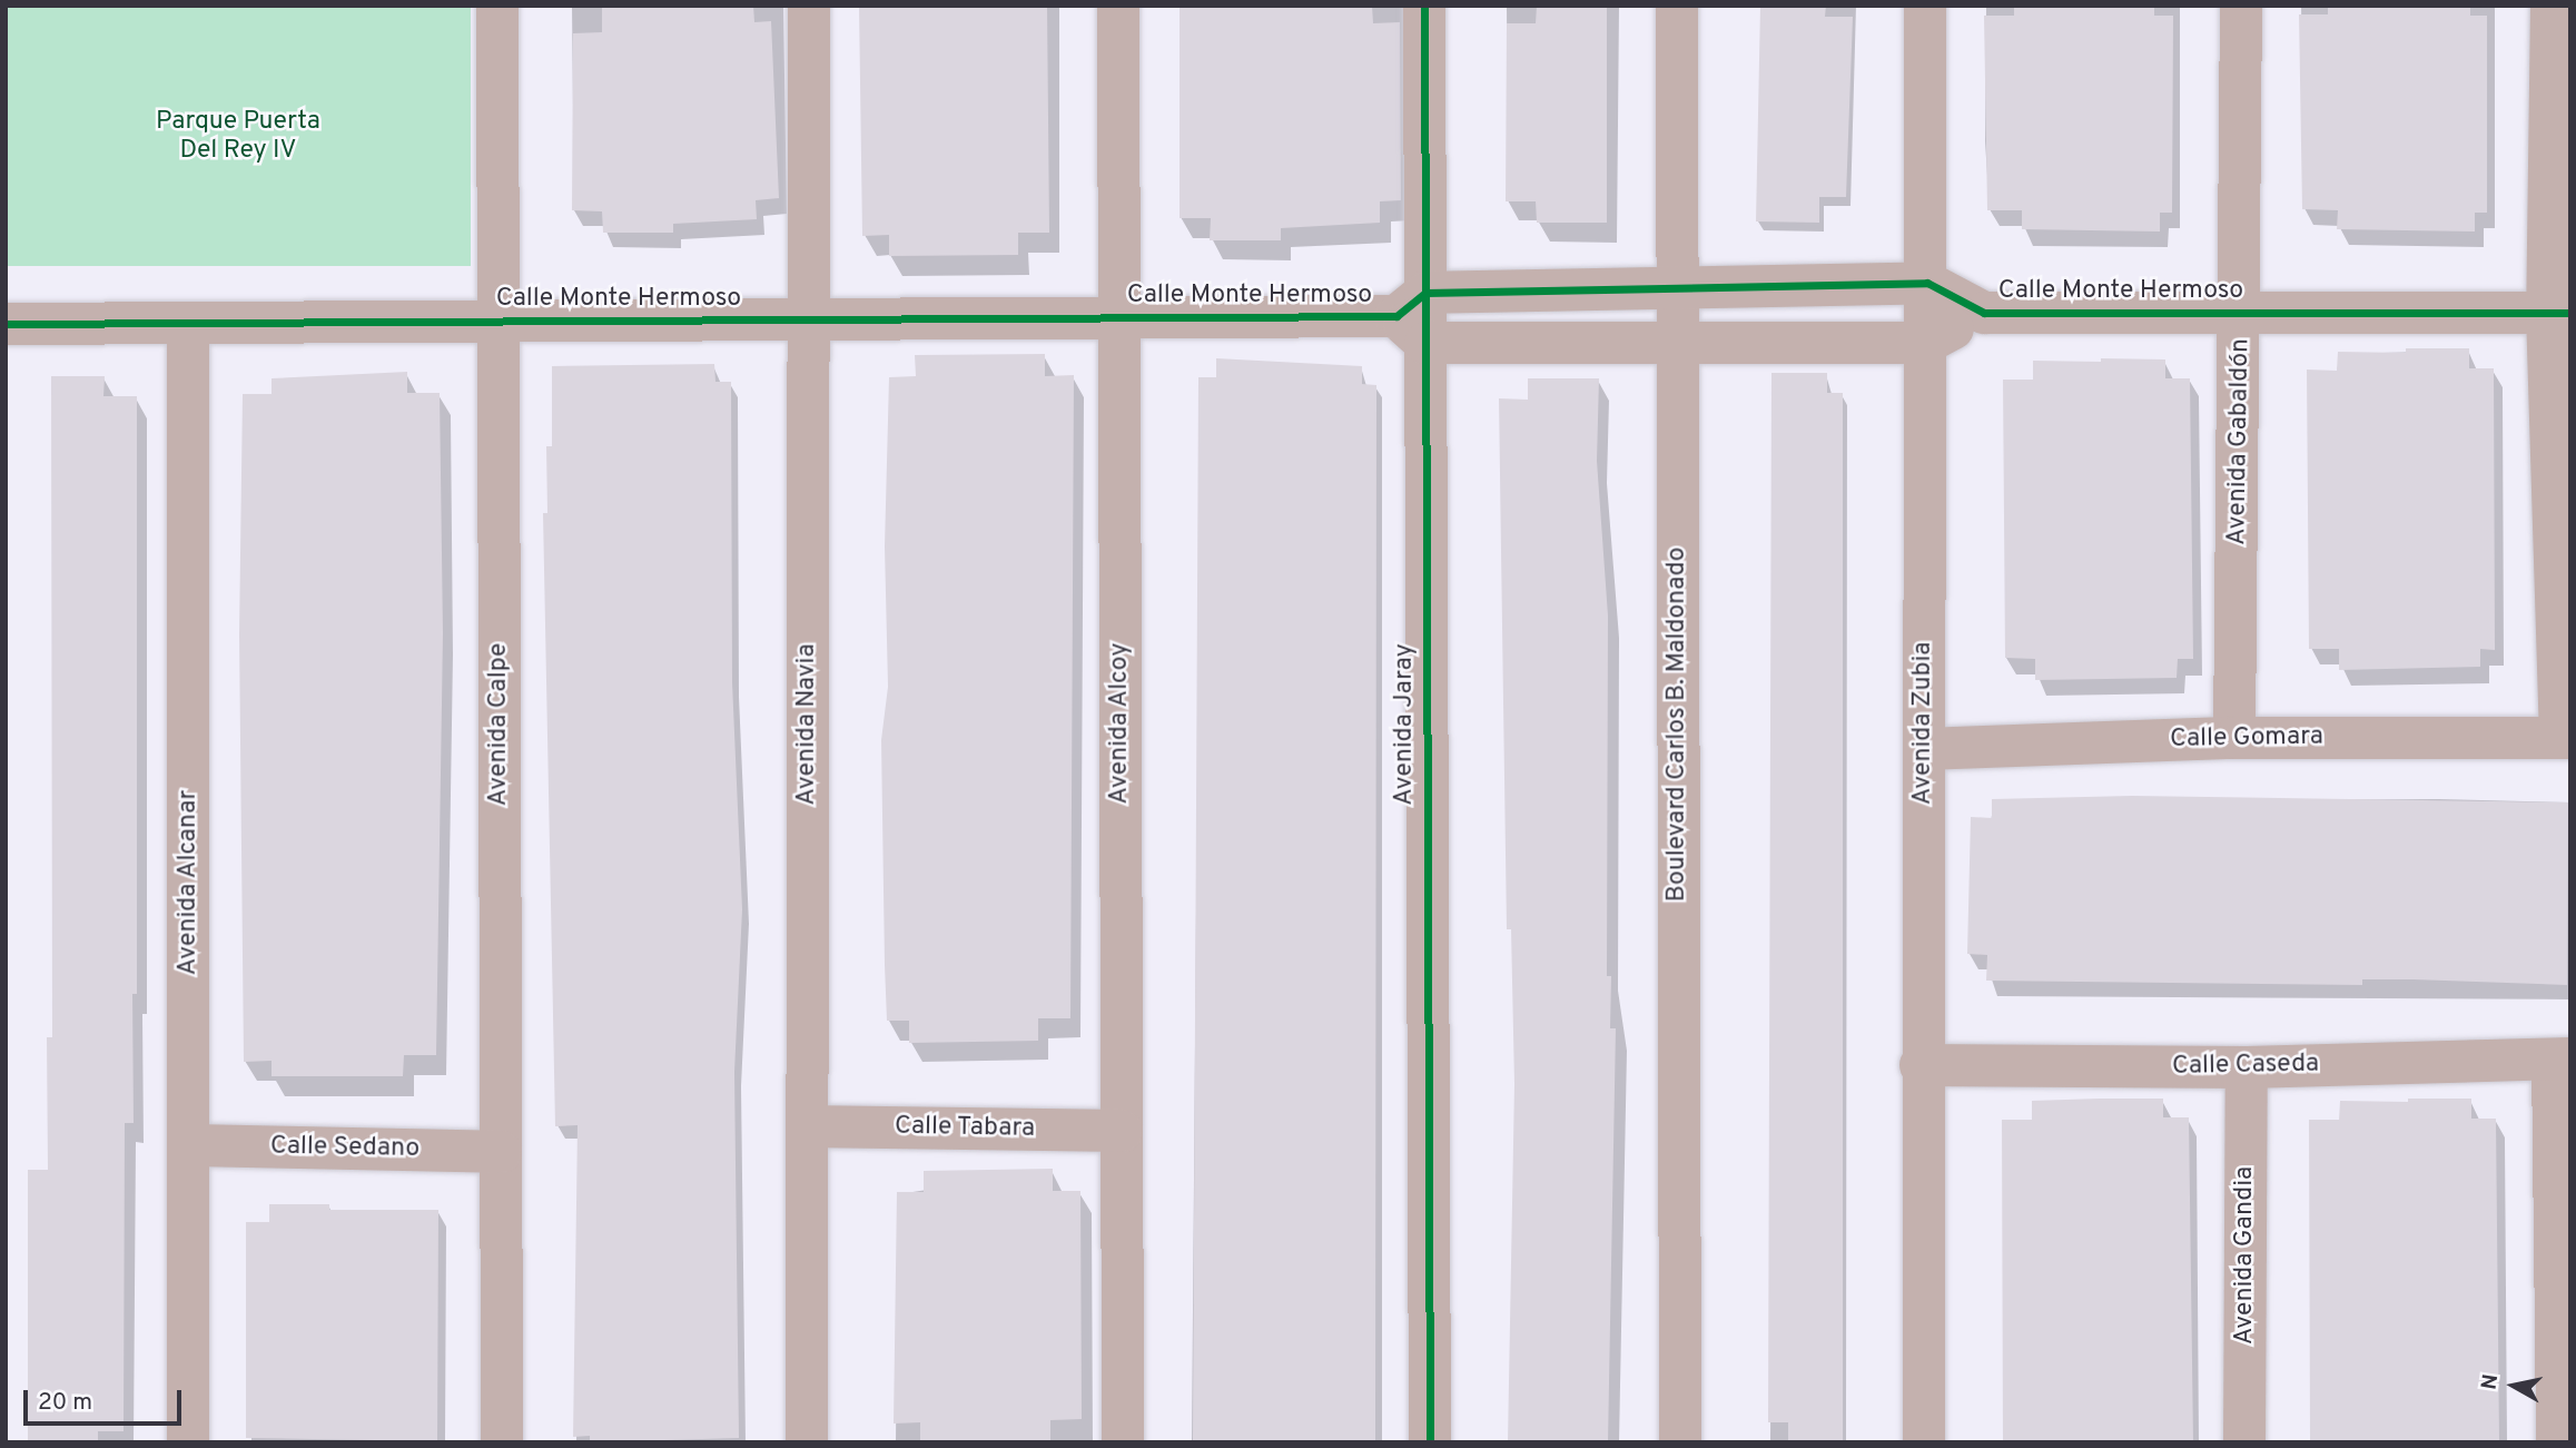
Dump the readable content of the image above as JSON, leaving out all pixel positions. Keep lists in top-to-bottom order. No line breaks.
{"streets":{"street":["Calle Monte Hermoso","Avenida Gabaldón","Avenida Alcoy","Avenida Zubia","Avenida Calpe","Avenida Navia","Avenida Jaray","Boulevard Carlos B. Maldonado","Calle Gomara","Avenida Alcanar","Calle Caseda","Calle Tabara","Calle Sedano","Avenida Gandia"]},"crossings":[["Calle Monte Hermoso","Avenida Gabaldón"],["Calle Monte Hermoso","Avenida Alcoy"],["Calle Monte Hermoso","Avenida Zubia"],["Calle Monte Hermoso","Avenida Calpe"],["Calle Monte Hermoso","Avenida Navia"],["Calle Monte Hermoso","Avenida Jaray"],["Calle Monte Hermoso","Boulevard Carlos B. Maldonado"],["Calle Monte Hermoso","Avenida Alcanar"],["Avenida Gabaldón","Calle Gomara"],["Avenida Alcoy","Calle Tabara"],["Avenida Zubia","Calle Gomara"],["Avenida Zubia","Calle Caseda"],["Avenida Calpe","Calle Sedano"],["Avenida Navia","Calle Tabara"],["Avenida Alcanar","Calle Sedano"],["Calle Caseda","Avenida Gandia"]],"parks":["Parque Puerta Del Rey IV"],"scale_bar":"20 m","north":"left"}
